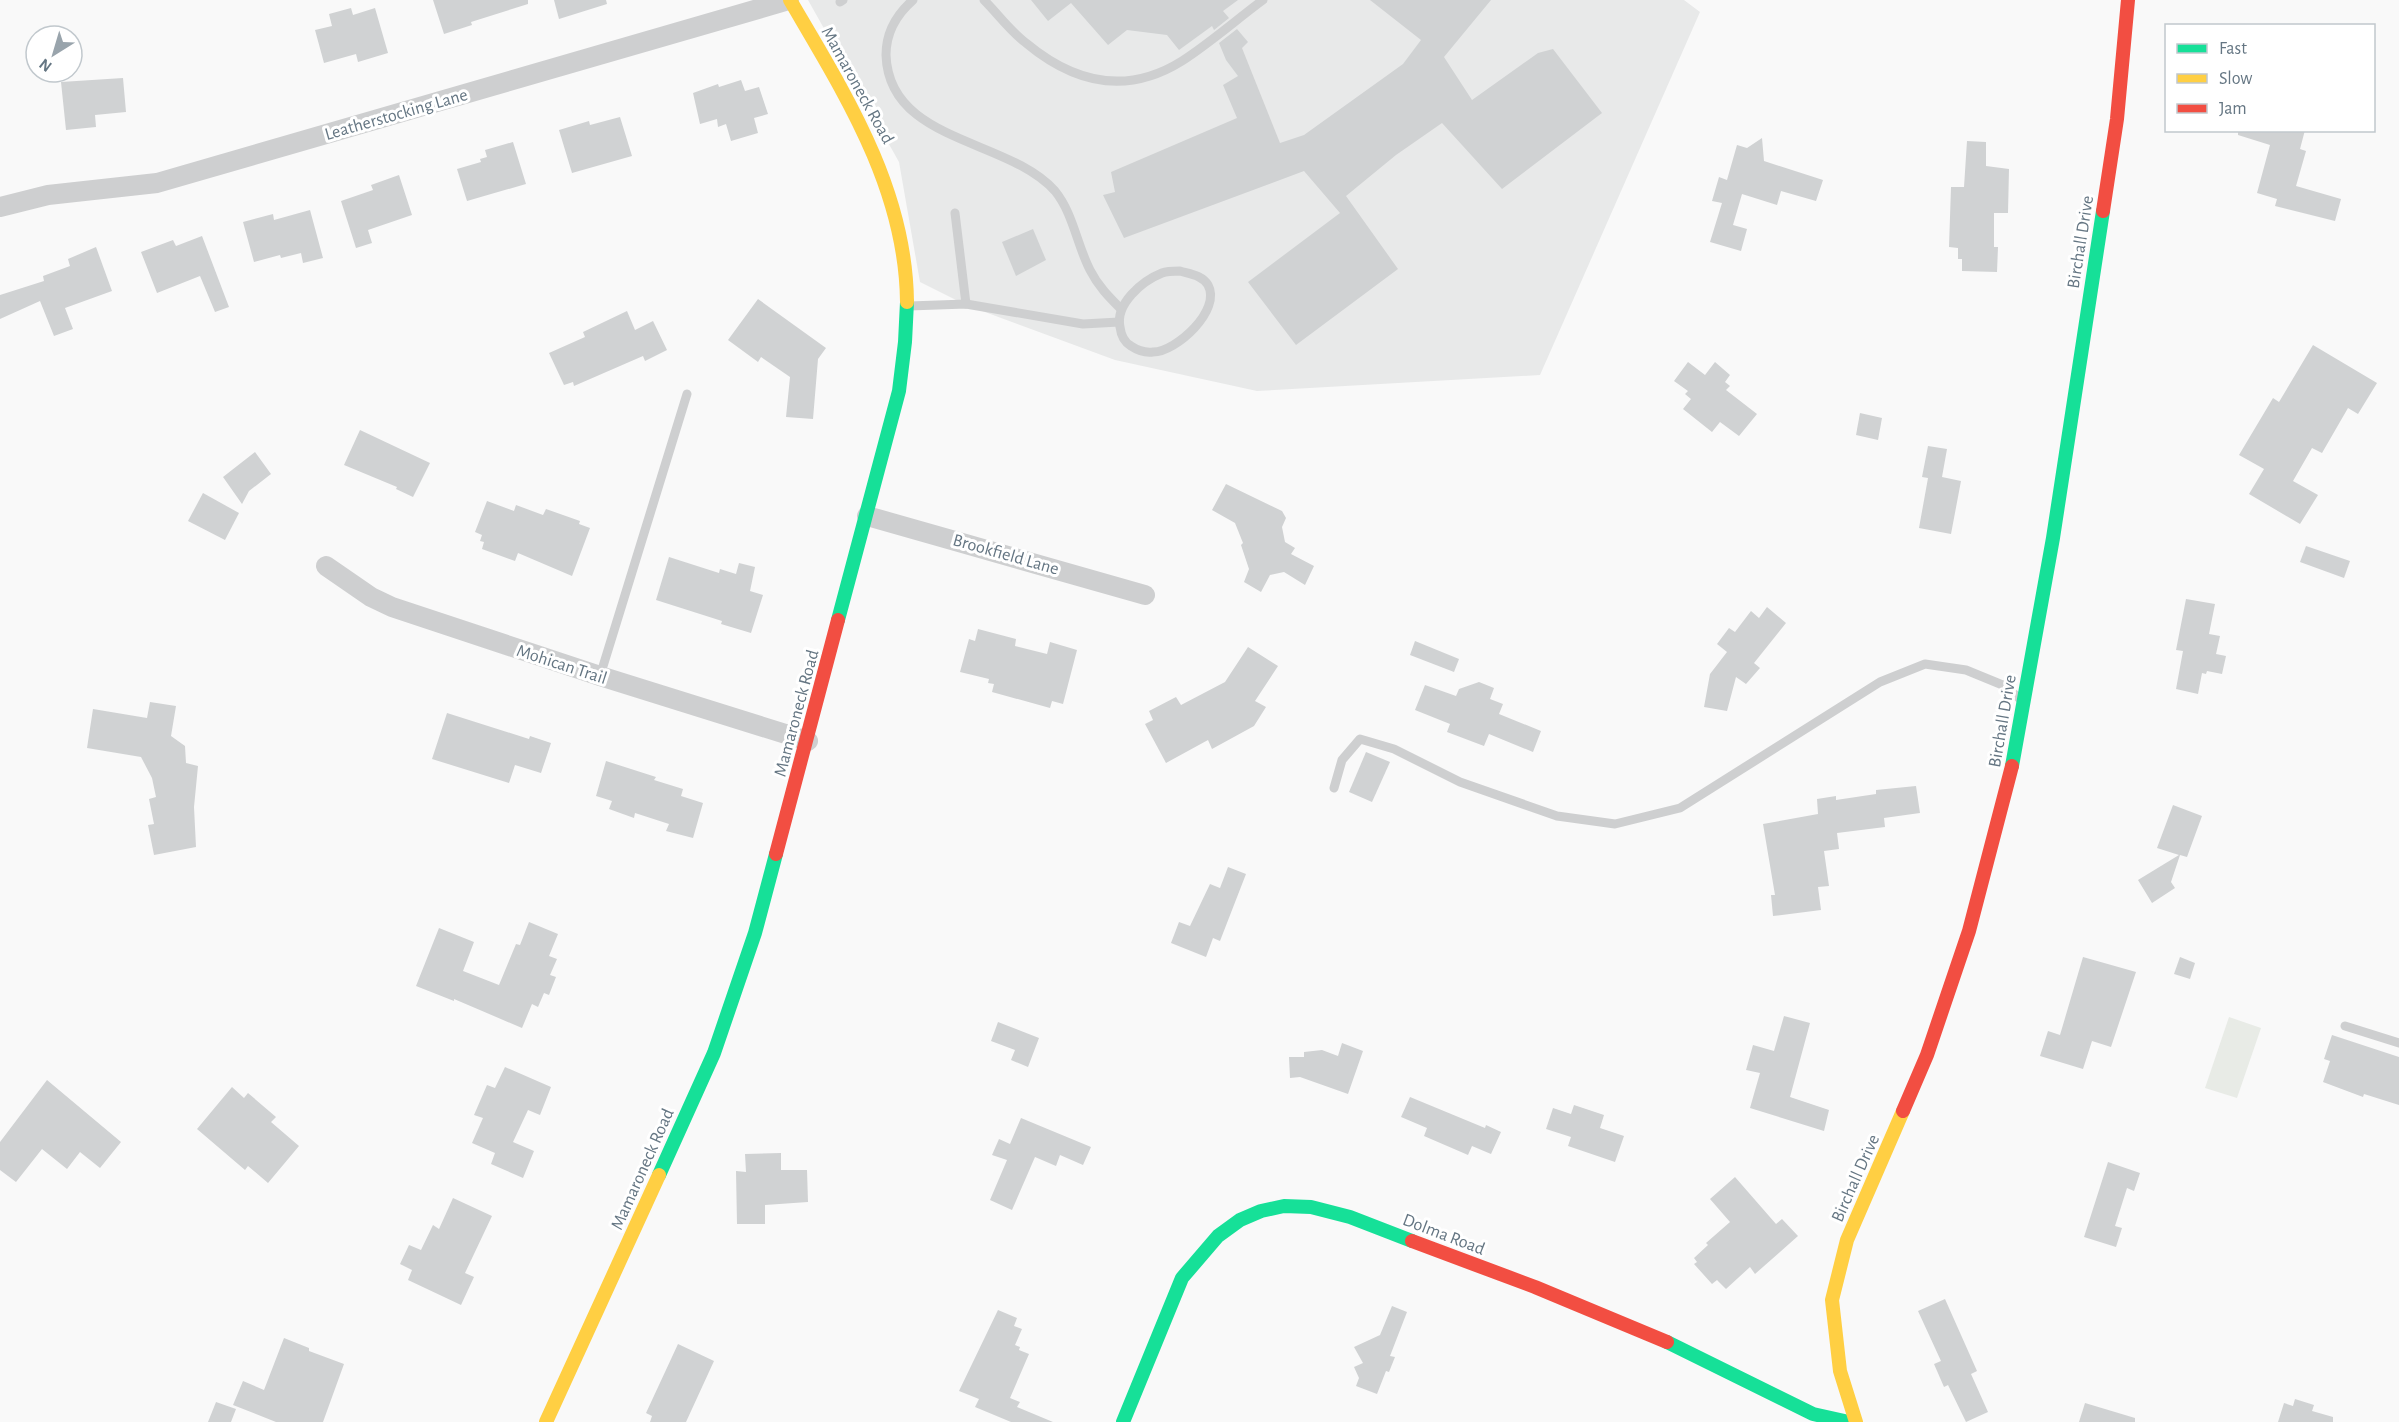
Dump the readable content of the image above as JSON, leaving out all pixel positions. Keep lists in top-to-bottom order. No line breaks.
{"streets":{"street":["Mamaroneck Road","Leatherstocking Lane","Birchall Drive","Brookfield Lane","Mohican Trail","Dolma Road"]},"crossings":[["Mamaroneck Road","Leatherstocking Lane"],["Mamaroneck Road","Brookfield Lane"],["Mamaroneck Road","Mohican Trail"]],"legend":["Fast","Slow","Jam"],"north":"bottom left"}
